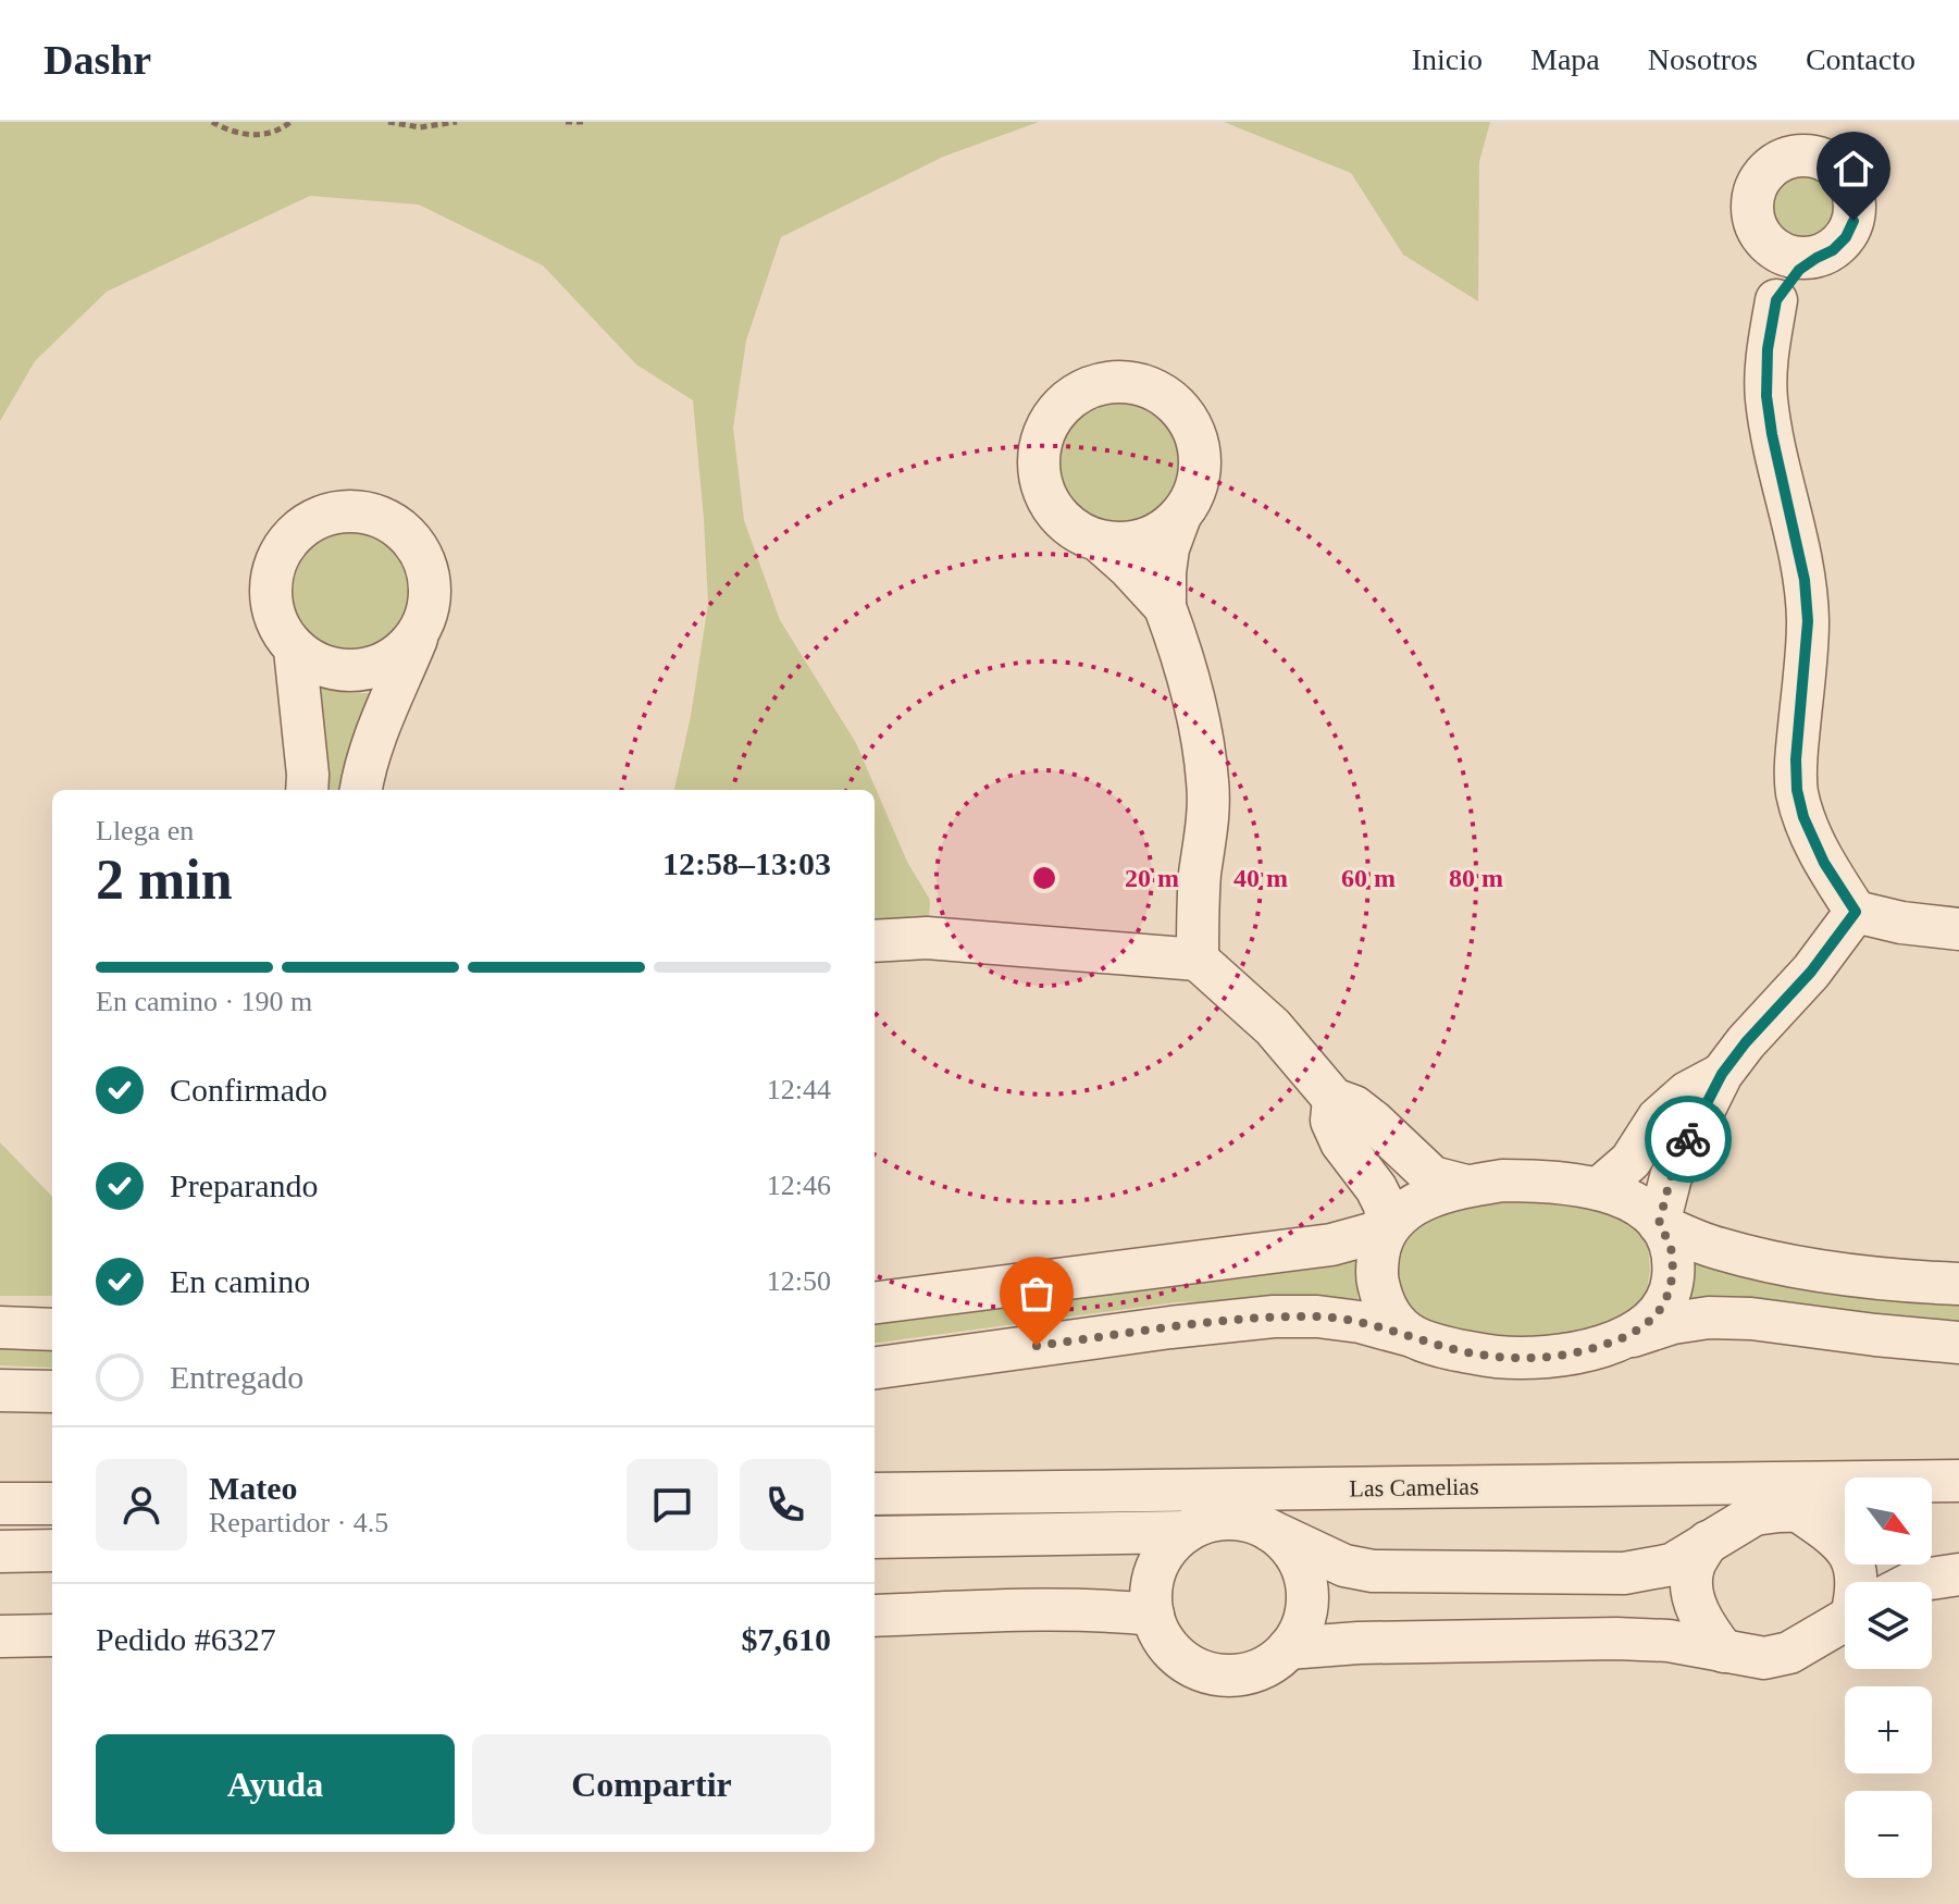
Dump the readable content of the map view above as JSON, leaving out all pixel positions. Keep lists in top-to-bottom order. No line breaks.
{"streets":{"street":["Las Camelias"]},"north":"bottom right","page":{"header":"Dashr","nav":["Inicio","Mapa","Nosotros","Contacto"],"heading":["2 min","Llega en","12:58–13:03"],"panel":["Mateo","Repartidor · 4.5","Pedido #6327","$7,610"],"bar":"En camino · 190 m","list":[["Confirmado","12:44"],["Preparando","12:46"],["En camino","12:50"],"Entregado"],"map_buttons":["+","−"],"buttons":["Ayuda","Compartir"]},"rings":["20 m","40 m","60 m","80 m"]}
